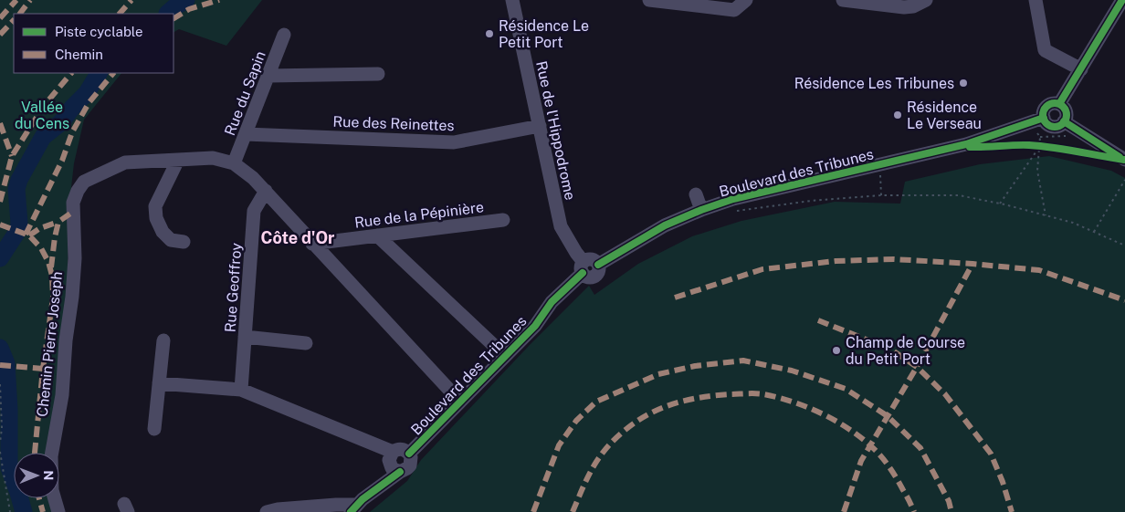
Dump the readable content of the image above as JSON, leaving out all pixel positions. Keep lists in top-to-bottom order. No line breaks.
{"streets":{"street":["Rue du Sapin","Rue des Reinettes","Rue de l'Hippodrome","Boulevard des Tribunes","Rue de la Pépinière","Rue Geoffroy","Chemin Pierre Joseph"]},"crossings":[["Rue du Sapin","Rue des Reinettes"],["Rue des Reinettes","Rue de l'Hippodrome"],["Rue de l'Hippodrome","Boulevard des Tribunes"]],"districts":["Côte d'Or"],"parks":["Vallée du Cens"],"places":["Résidence Le Petit Port","Résidence Les Tribunes","Résidence Le Verseau","Champ de Course du Petit Port"],"legend":["Piste cyclable","Chemin"],"north":"right"}
